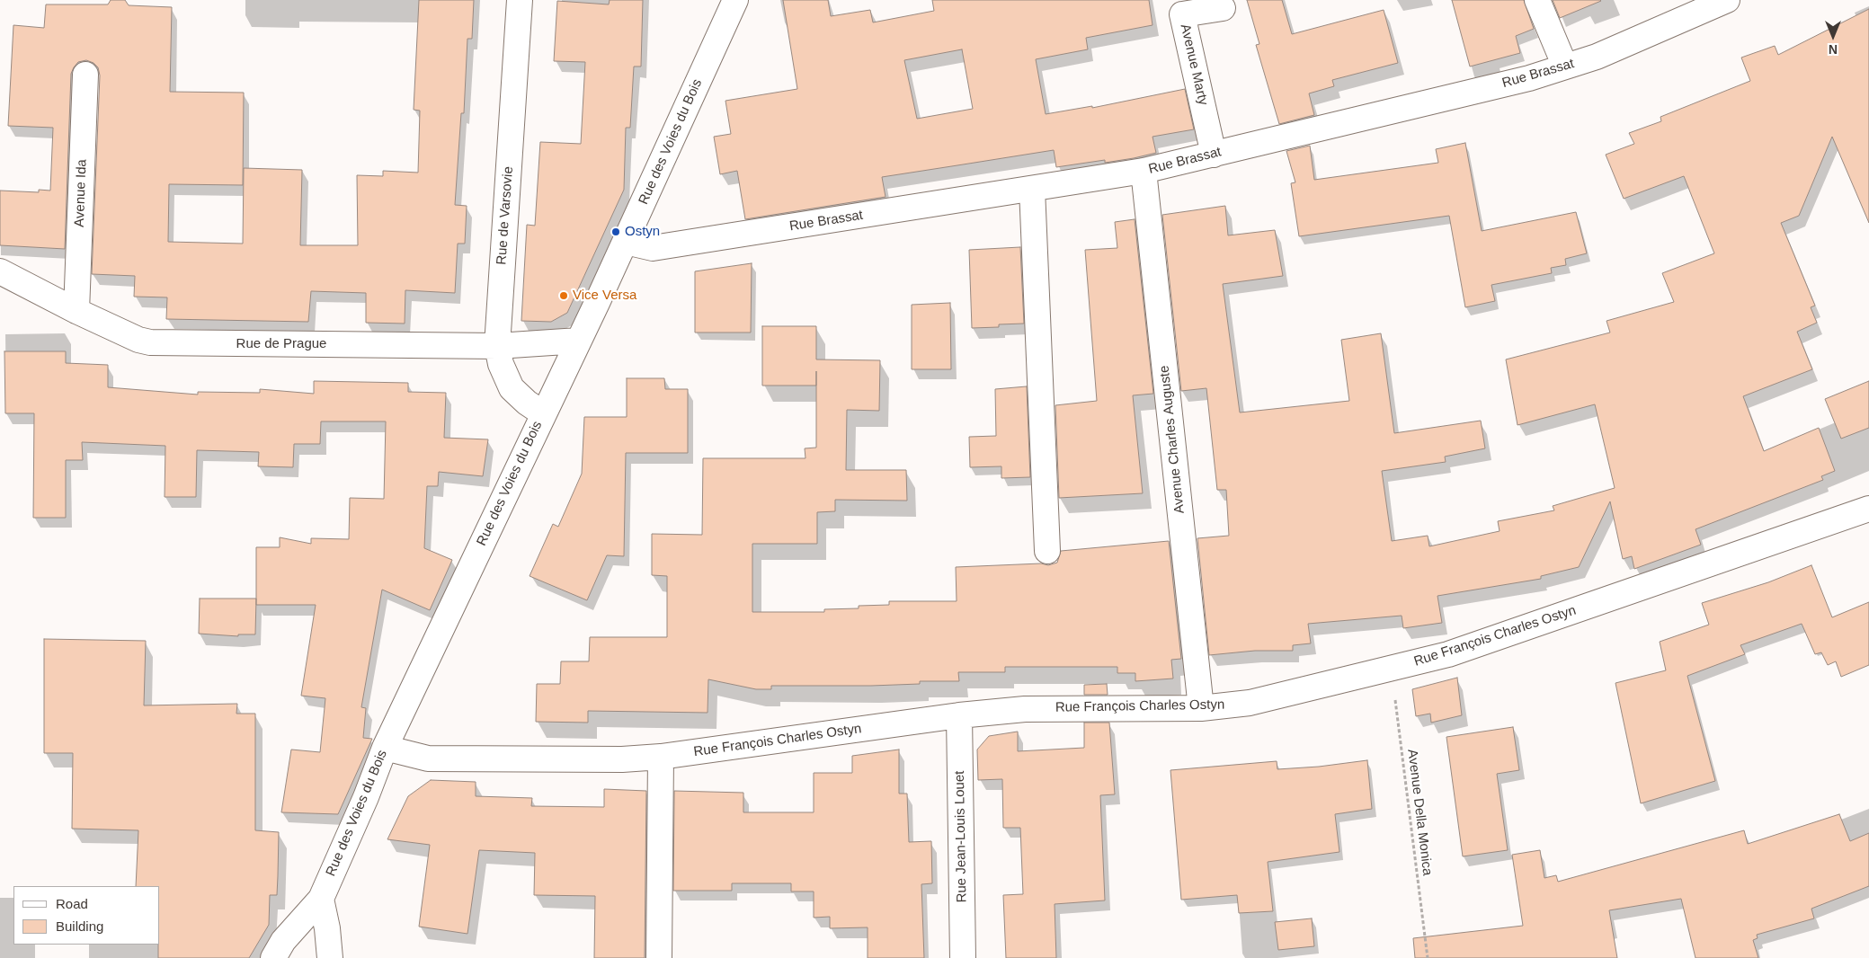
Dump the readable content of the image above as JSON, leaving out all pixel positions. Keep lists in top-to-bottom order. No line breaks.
{"streets":{"street":["Avenue Marty","Rue Brassat","Rue des Voies du Bois","Avenue Ida","Rue de Varsovie","Rue de Prague","Avenue Charles Auguste","Rue François Charles Ostyn","Rue Jean-Louis Louet"],"path":["Avenue Della Monica"]},"crossings":[["Avenue Marty","Rue Brassat"],["Rue Brassat","Rue des Voies du Bois"],["Rue Brassat","Avenue Charles Auguste"],["Rue des Voies du Bois","Rue de Varsovie"],["Rue des Voies du Bois","Rue de Prague"],["Rue des Voies du Bois","Rue François Charles Ostyn"],["Avenue Ida","Rue de Prague"],["Rue de Varsovie","Rue de Prague"],["Avenue Charles Auguste","Rue François Charles Ostyn"],["Rue François Charles Ostyn","Avenue Della Monica"],["Rue François Charles Ostyn","Rue Jean-Louis Louet"]],"places":["Ostyn","Vice Versa"],"legend":["Road","Building"],"north":"bottom"}
